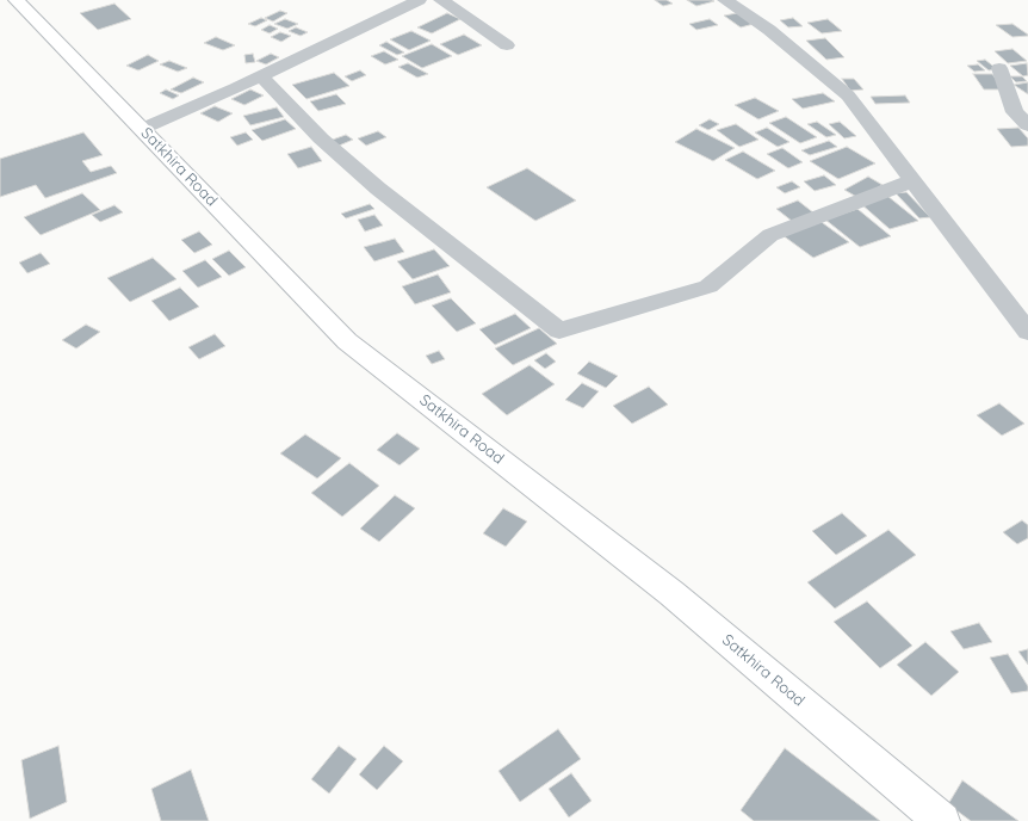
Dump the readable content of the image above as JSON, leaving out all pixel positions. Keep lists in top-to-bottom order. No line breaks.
{"streets":{"main road":["Satkhira Road"]}}
